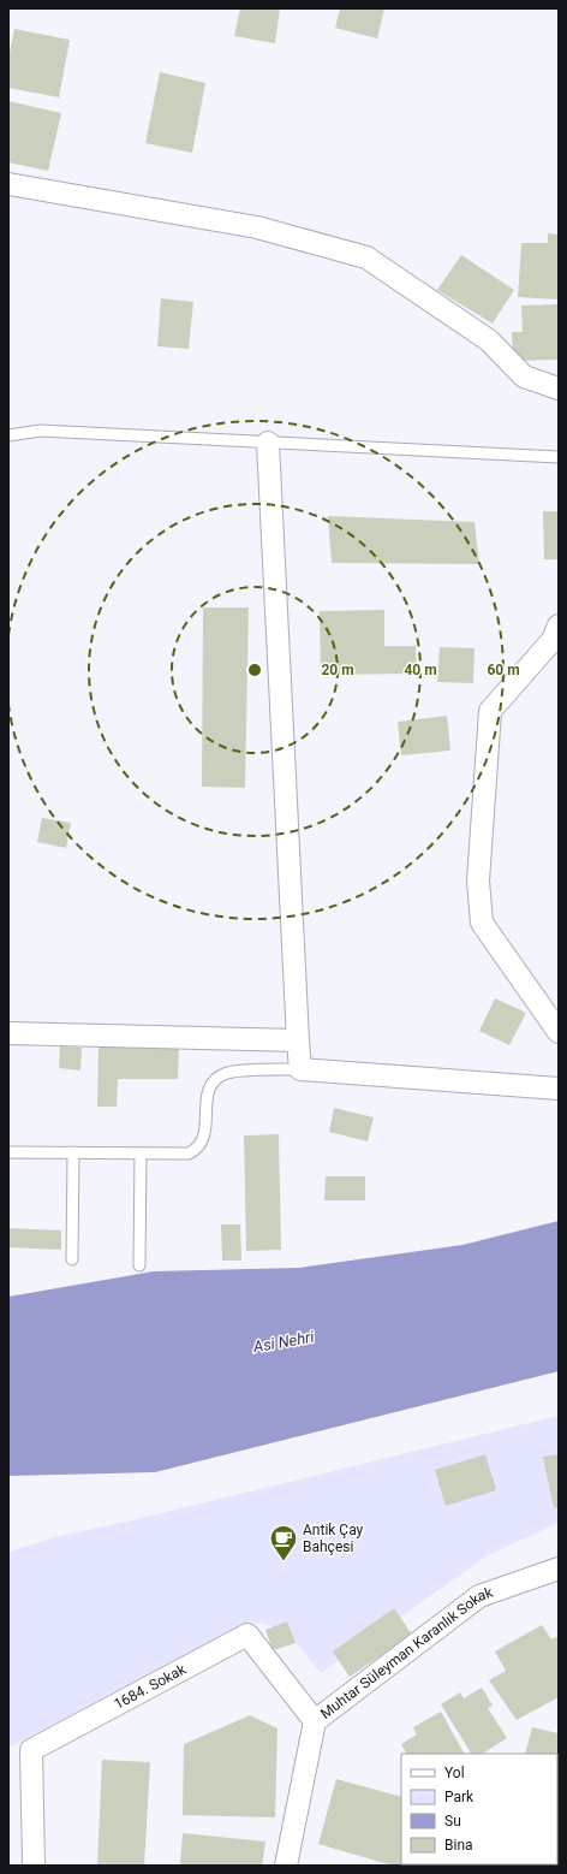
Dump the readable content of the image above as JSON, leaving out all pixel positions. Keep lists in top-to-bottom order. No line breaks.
{"streets":{"street":["Muhtar Süleyman Karanlık Sokak","1684. Sokak"]},"crossings":[["Muhtar Süleyman Karanlık Sokak","1684. Sokak"]],"water":["Asi Nehri"],"places":{"cafe":["Antik Çay Bahçesi"]},"legend":["Yol","Park","Su","Bina"],"rings":["20 m","40 m","60 m"]}
